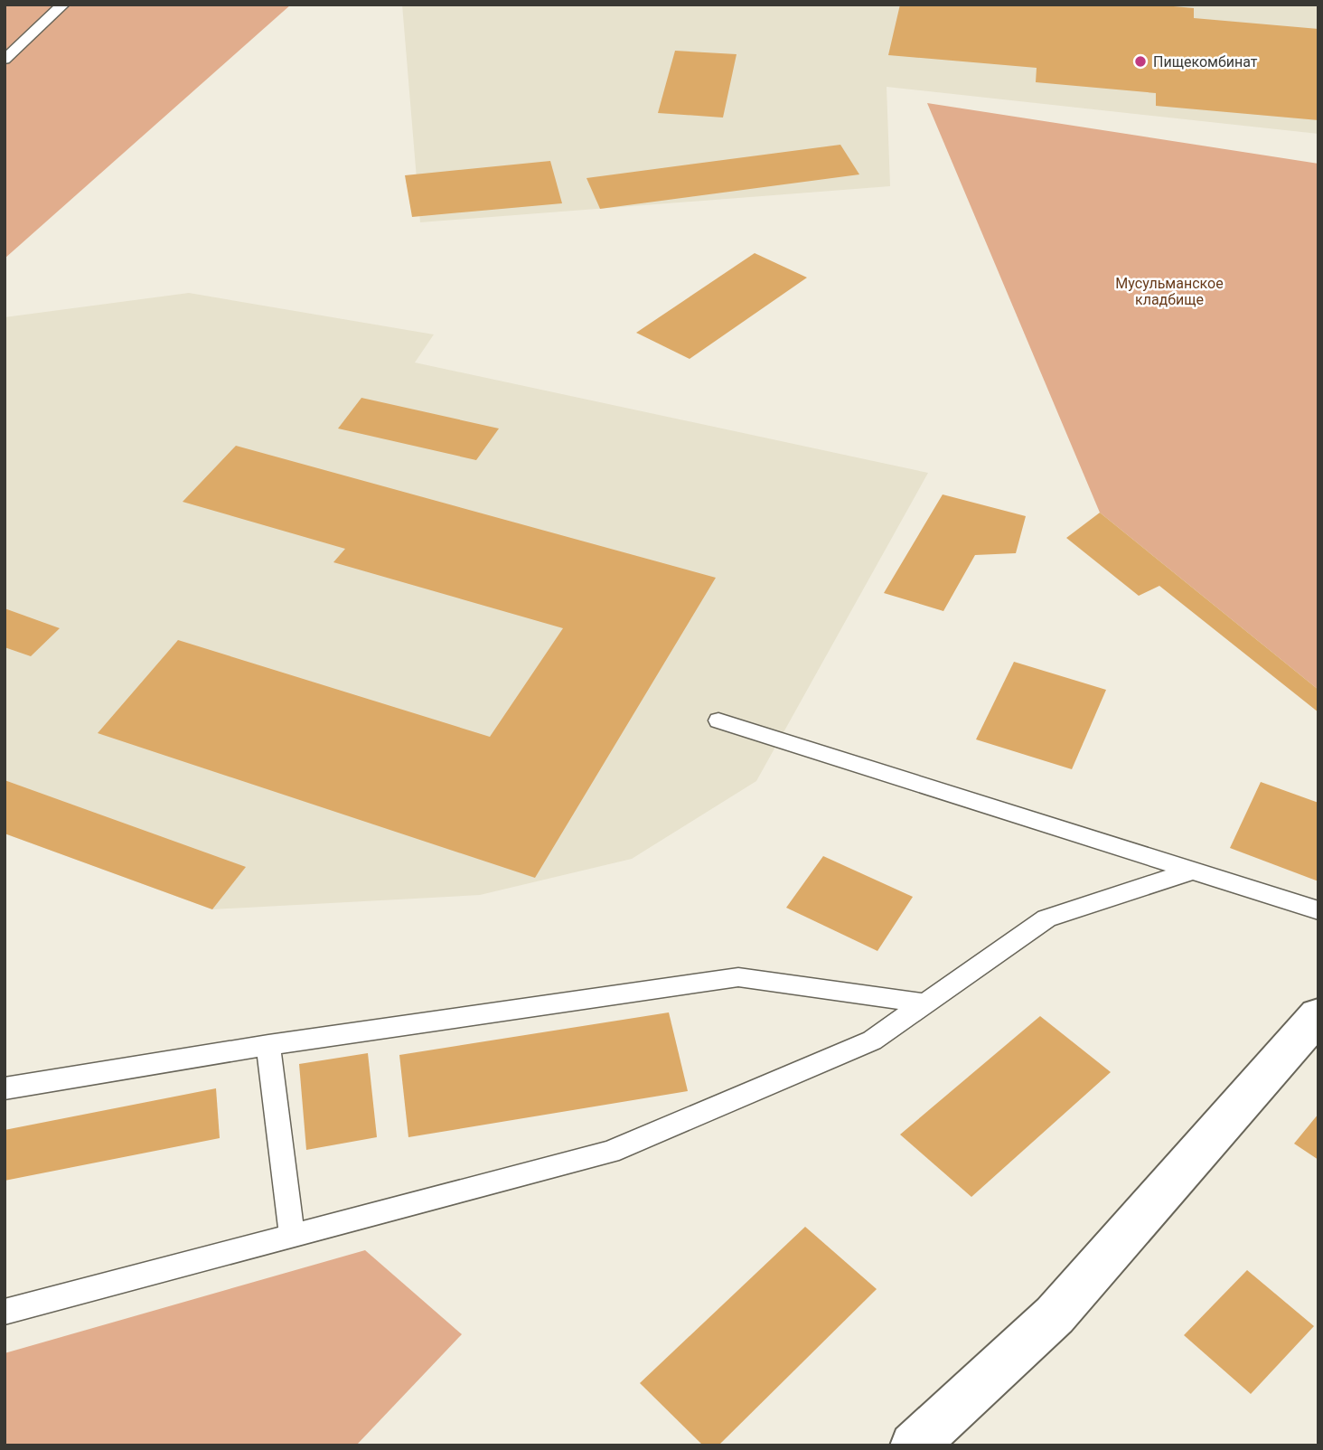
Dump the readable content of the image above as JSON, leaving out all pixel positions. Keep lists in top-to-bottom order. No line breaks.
{"parks":["Мусульманское кладбище"],"places":["Пищекомбинат"]}
